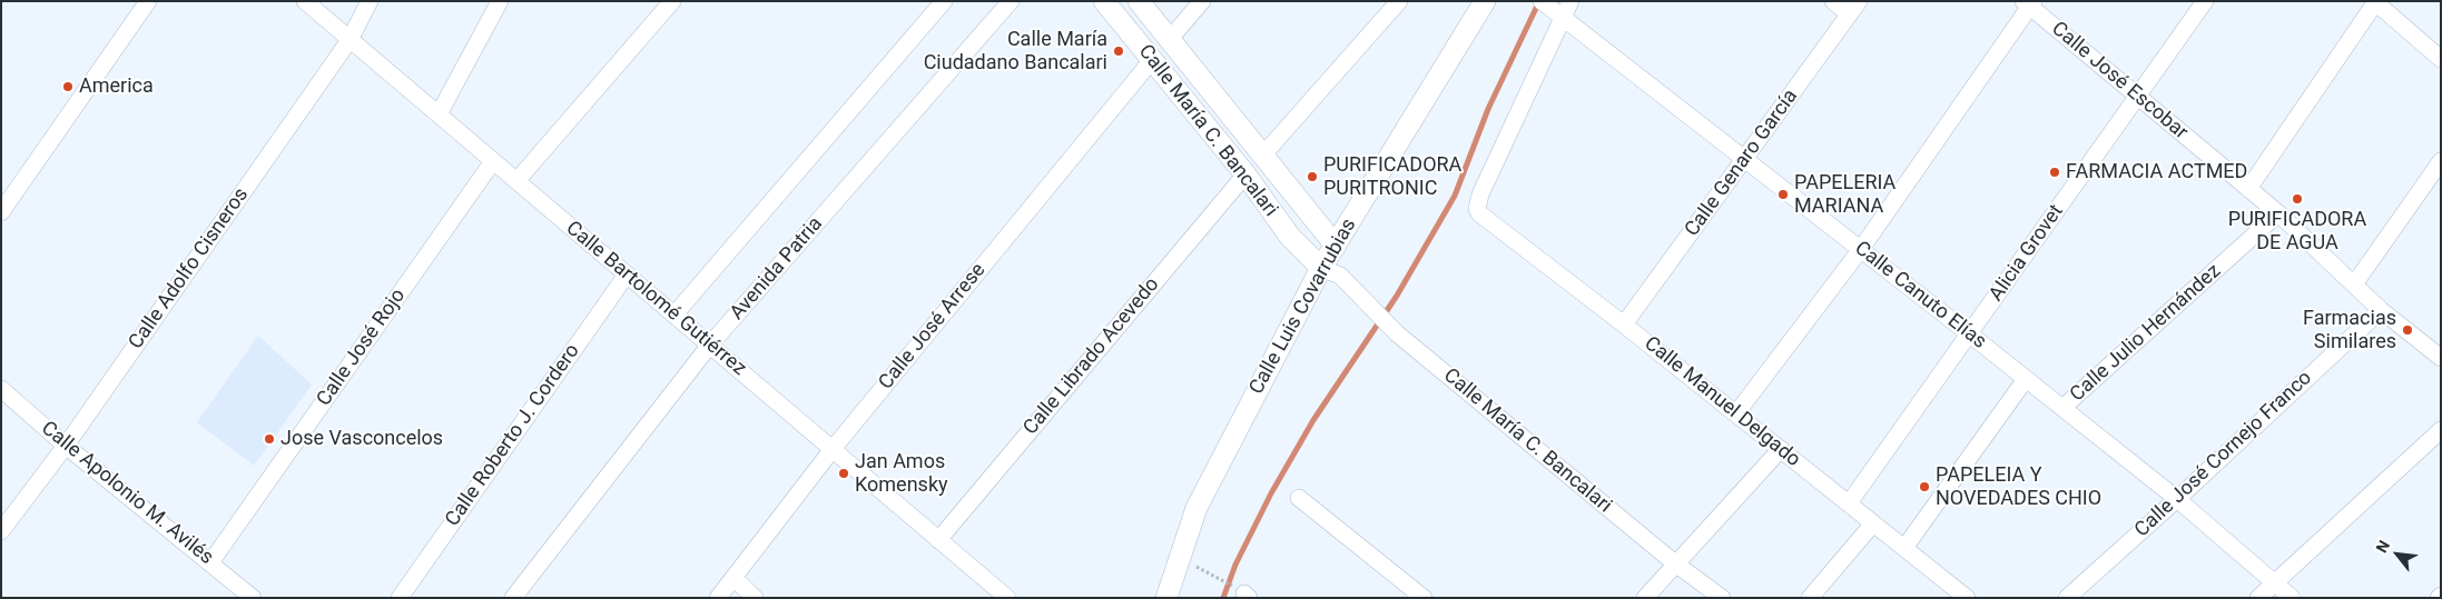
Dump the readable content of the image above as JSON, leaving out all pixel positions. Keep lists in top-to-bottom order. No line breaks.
{"streets":{"street":["Calle José Escobar","Calle María C. Bancalari","Calle Genaro García","Alicia Grovet","Calle Adolfo Cisneros","Avenida Patria","Calle Canuto Elías","Calle Bartolomé Gutiérrez","Calle Luis Covarrubias","Calle José Arrese","Calle Julio Hernández","Calle José Rojo","Calle Librado Acevedo","Calle Manuel Delgado","Calle Roberto J. Cordero","Calle José Cornejo Franco","Calle Apolonio M. Avilés"]},"crossings":[["Calle José Escobar","Alicia Grovet"],["Calle José Escobar","Calle Julio Hernández"],["Calle José Escobar","Calle José Cornejo Franco"],["Calle María C. Bancalari","Calle Luis Covarrubias"],["Calle María C. Bancalari","Calle José Arrese"],["Calle María C. Bancalari","Calle Librado Acevedo"],["Calle Genaro García","Calle Canuto Elías"],["Calle Genaro García","Calle Manuel Delgado"],["Alicia Grovet","Calle Canuto Elías"],["Alicia Grovet","Calle Manuel Delgado"],["Calle Adolfo Cisneros","Calle Bartolomé Gutiérrez"],["Calle Adolfo Cisneros","Calle Apolonio M. Avilés"],["Avenida Patria","Calle Bartolomé Gutiérrez"],["Calle Canuto Elías","Calle Julio Hernández"],["Calle Canuto Elías","Calle Manuel Delgado"],["Calle Canuto Elías","Calle José Cornejo Franco"],["Calle Bartolomé Gutiérrez","Calle José Arrese"],["Calle Bartolomé Gutiérrez","Calle José Rojo"],["Calle Bartolomé Gutiérrez","Calle Librado Acevedo"],["Calle Bartolomé Gutiérrez","Calle Roberto J. Cordero"],["Calle José Rojo","Calle Apolonio M. Avilés"]],"places":["Calle María Ciudadano Bancalari","America","FARMACIA ACTMED","PURIFICADORA PURITRONIC","PAPELERIA MARIANA","PURIFICADORA DE AGUA","Farmacias Similares","Jose Vasconcelos","Jan Amos Komensky","PAPELEIA Y NOVEDADES CHIO"],"north":"top left"}
